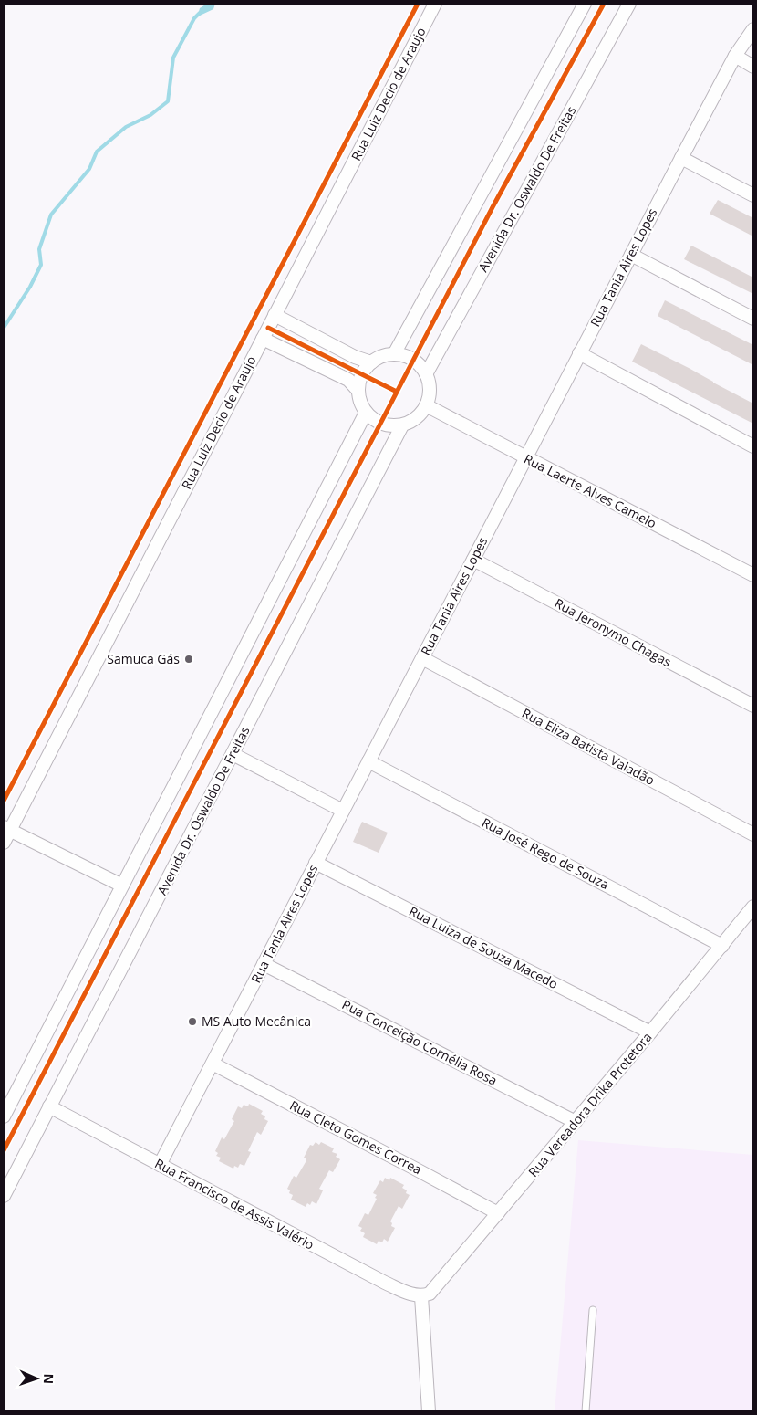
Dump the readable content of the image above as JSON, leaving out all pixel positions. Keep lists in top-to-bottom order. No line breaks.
{"streets":{"street":["Rua Luiz Decio de Araujo","Avenida Dr. Oswaldo De Freitas","Rua Tania Aires Lopes","Rua Laerte Alves Camelo","Rua Jeronymo Chagas","Rua Eliza Batista Valadão","Rua José Rego de Souza","Rua Luiza de Souza Macedo","Rua Conceição Cornélia Rosa","Rua Vereadora Drika Protetora","Rua Cleto Gomes Correa","Rua Francisco de Assis Valério"]},"crossings":[["Avenida Dr. Oswaldo De Freitas","Rua Laerte Alves Camelo"],["Avenida Dr. Oswaldo De Freitas","Rua Francisco de Assis Valério"],["Rua Tania Aires Lopes","Rua Laerte Alves Camelo"],["Rua Tania Aires Lopes","Rua Jeronymo Chagas"],["Rua Tania Aires Lopes","Rua Eliza Batista Valadão"],["Rua Tania Aires Lopes","Rua José Rego de Souza"],["Rua Tania Aires Lopes","Rua Luiza de Souza Macedo"],["Rua Tania Aires Lopes","Rua Conceição Cornélia Rosa"],["Rua Tania Aires Lopes","Rua Cleto Gomes Correa"],["Rua Tania Aires Lopes","Rua Francisco de Assis Valério"],["Rua José Rego de Souza","Rua Vereadora Drika Protetora"],["Rua Luiza de Souza Macedo","Rua Vereadora Drika Protetora"],["Rua Conceição Cornélia Rosa","Rua Vereadora Drika Protetora"],["Rua Vereadora Drika Protetora","Rua Cleto Gomes Correa"],["Rua Vereadora Drika Protetora","Rua Francisco de Assis Valério"]],"places":["Samuca Gás","MS Auto Mecânica"],"north":"right"}
